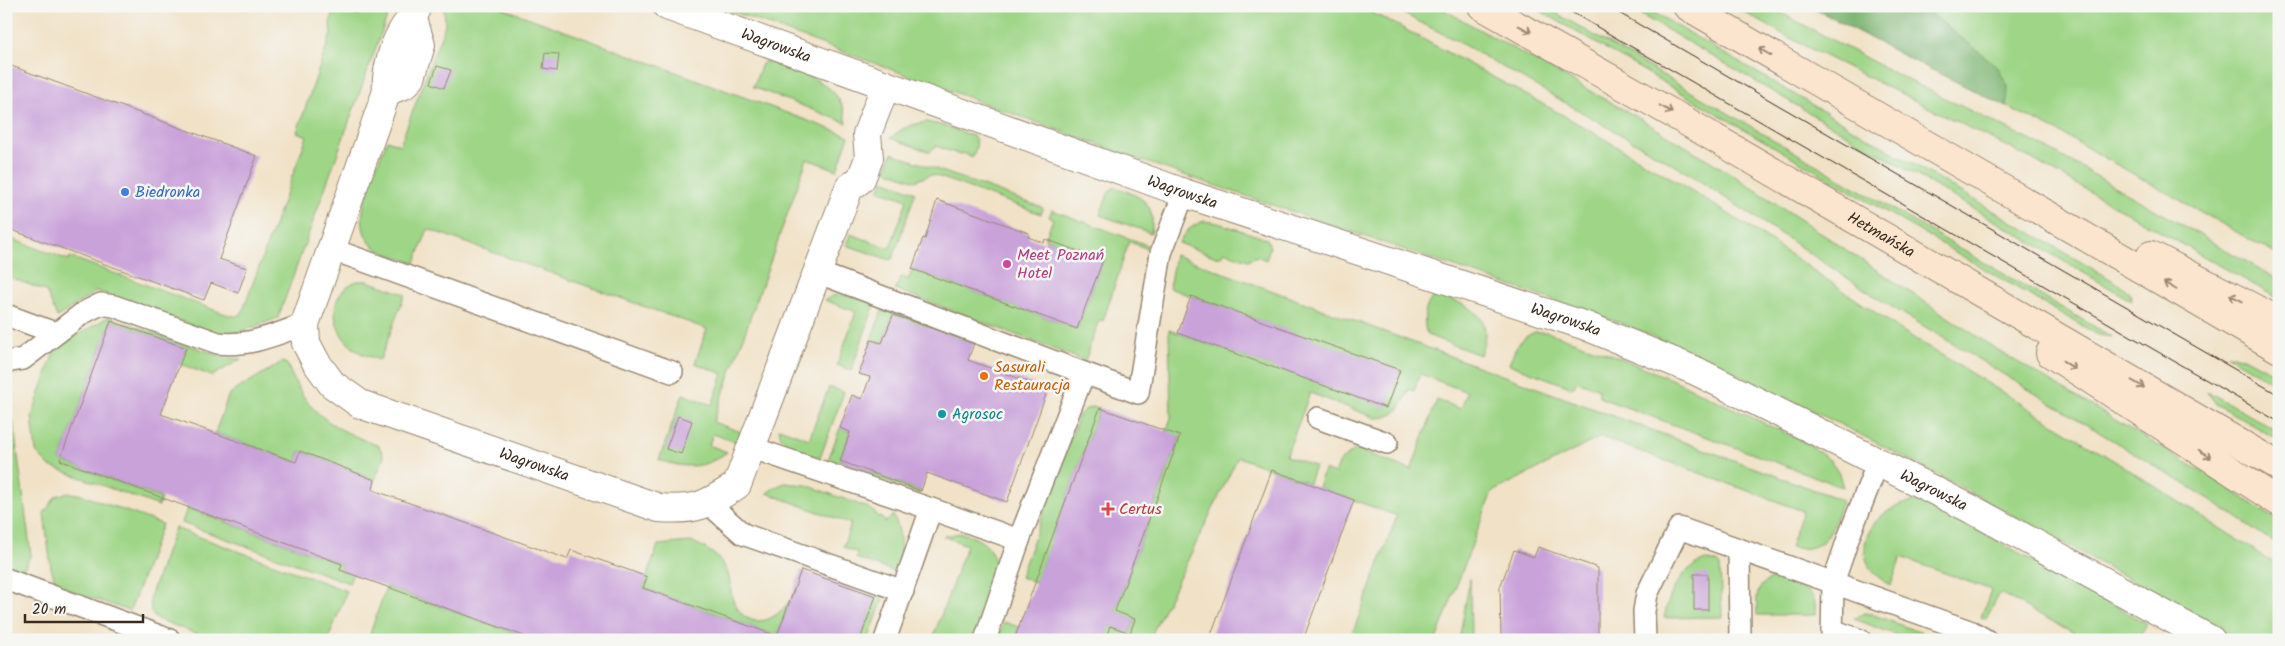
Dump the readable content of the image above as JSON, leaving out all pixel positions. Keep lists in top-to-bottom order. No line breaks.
{"streets":{"street":["Wagrowska","Hetmańska"]},"places":{"other":["Biedronka","Meet Poznań Hotel","Sasurali Restauracja","Agrosoc"],"health":["Certus"]},"scale_bar":"20 m"}
